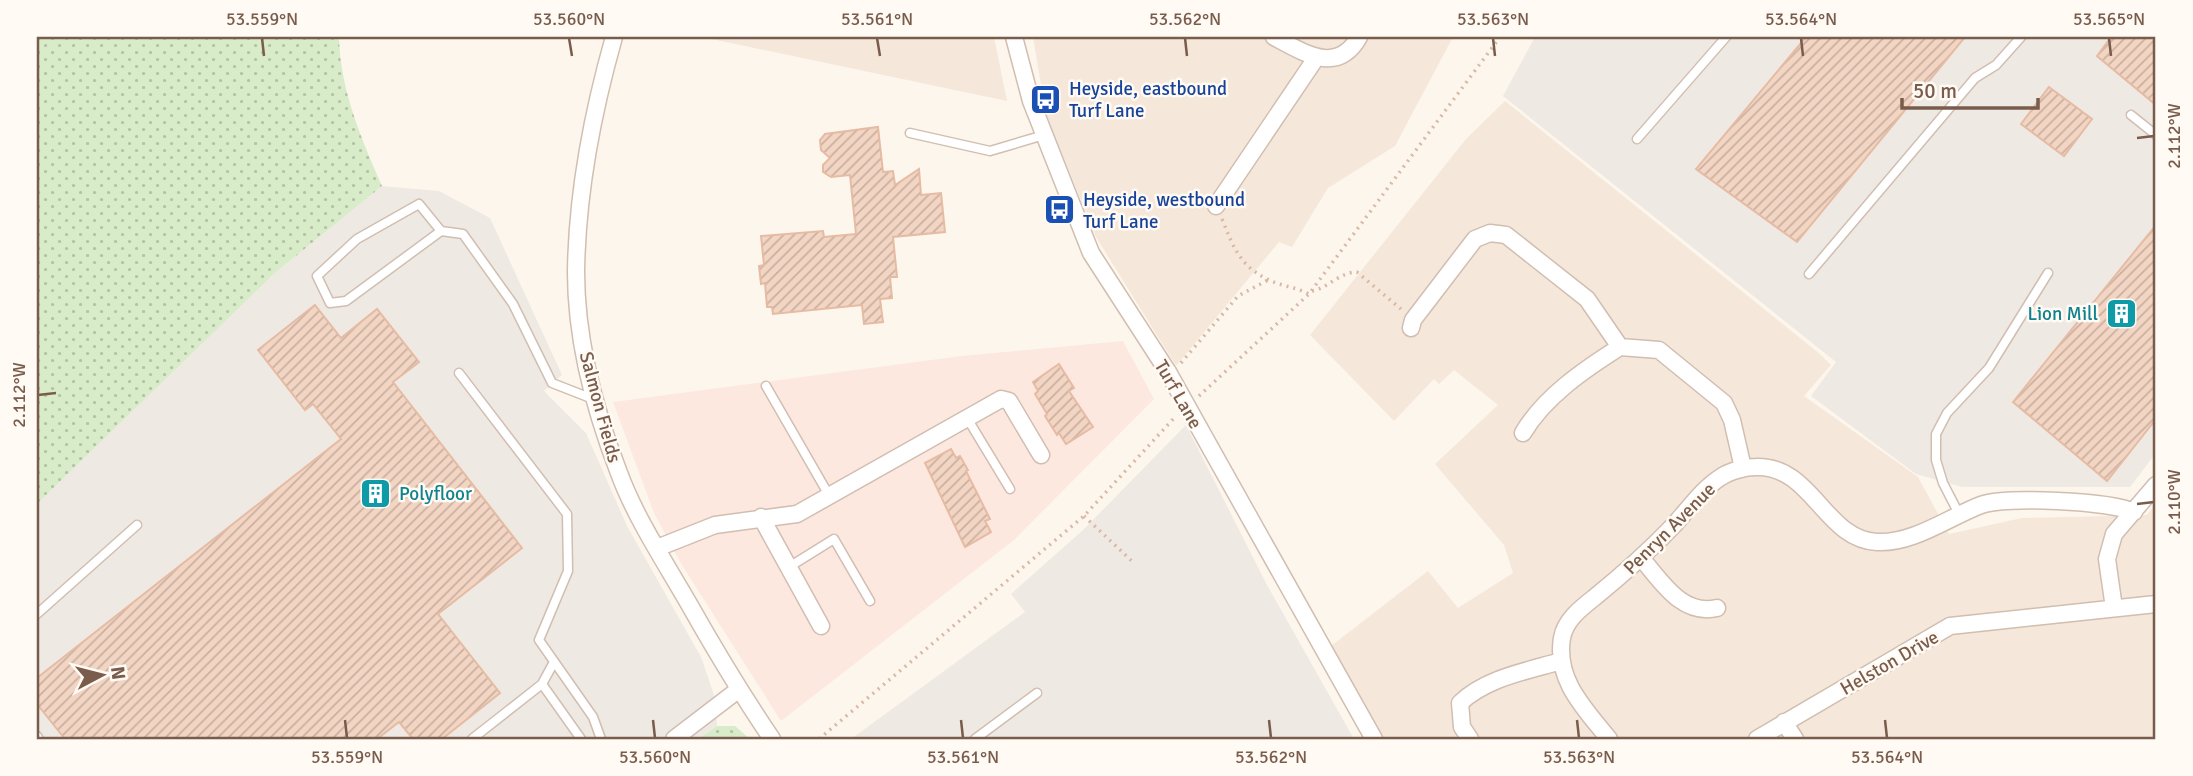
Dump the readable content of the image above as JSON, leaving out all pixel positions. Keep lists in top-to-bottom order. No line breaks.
{"streets":{"street":["Turf Lane","Salmon Fields","Penryn Avenue","Helston Drive"]},"places":{"bus stop":["Heyside, eastbound Turf Lane","Heyside, westbound Turf Lane"],"building":["Lion Mill","Polyfloor"]},"scale_bar":"50 m","north":"right","coordinates":["53.559°N","53.560°N","53.561°N","53.562°N","53.563°N","53.564°N","53.565°N","2.112°W","2.110°W"]}
